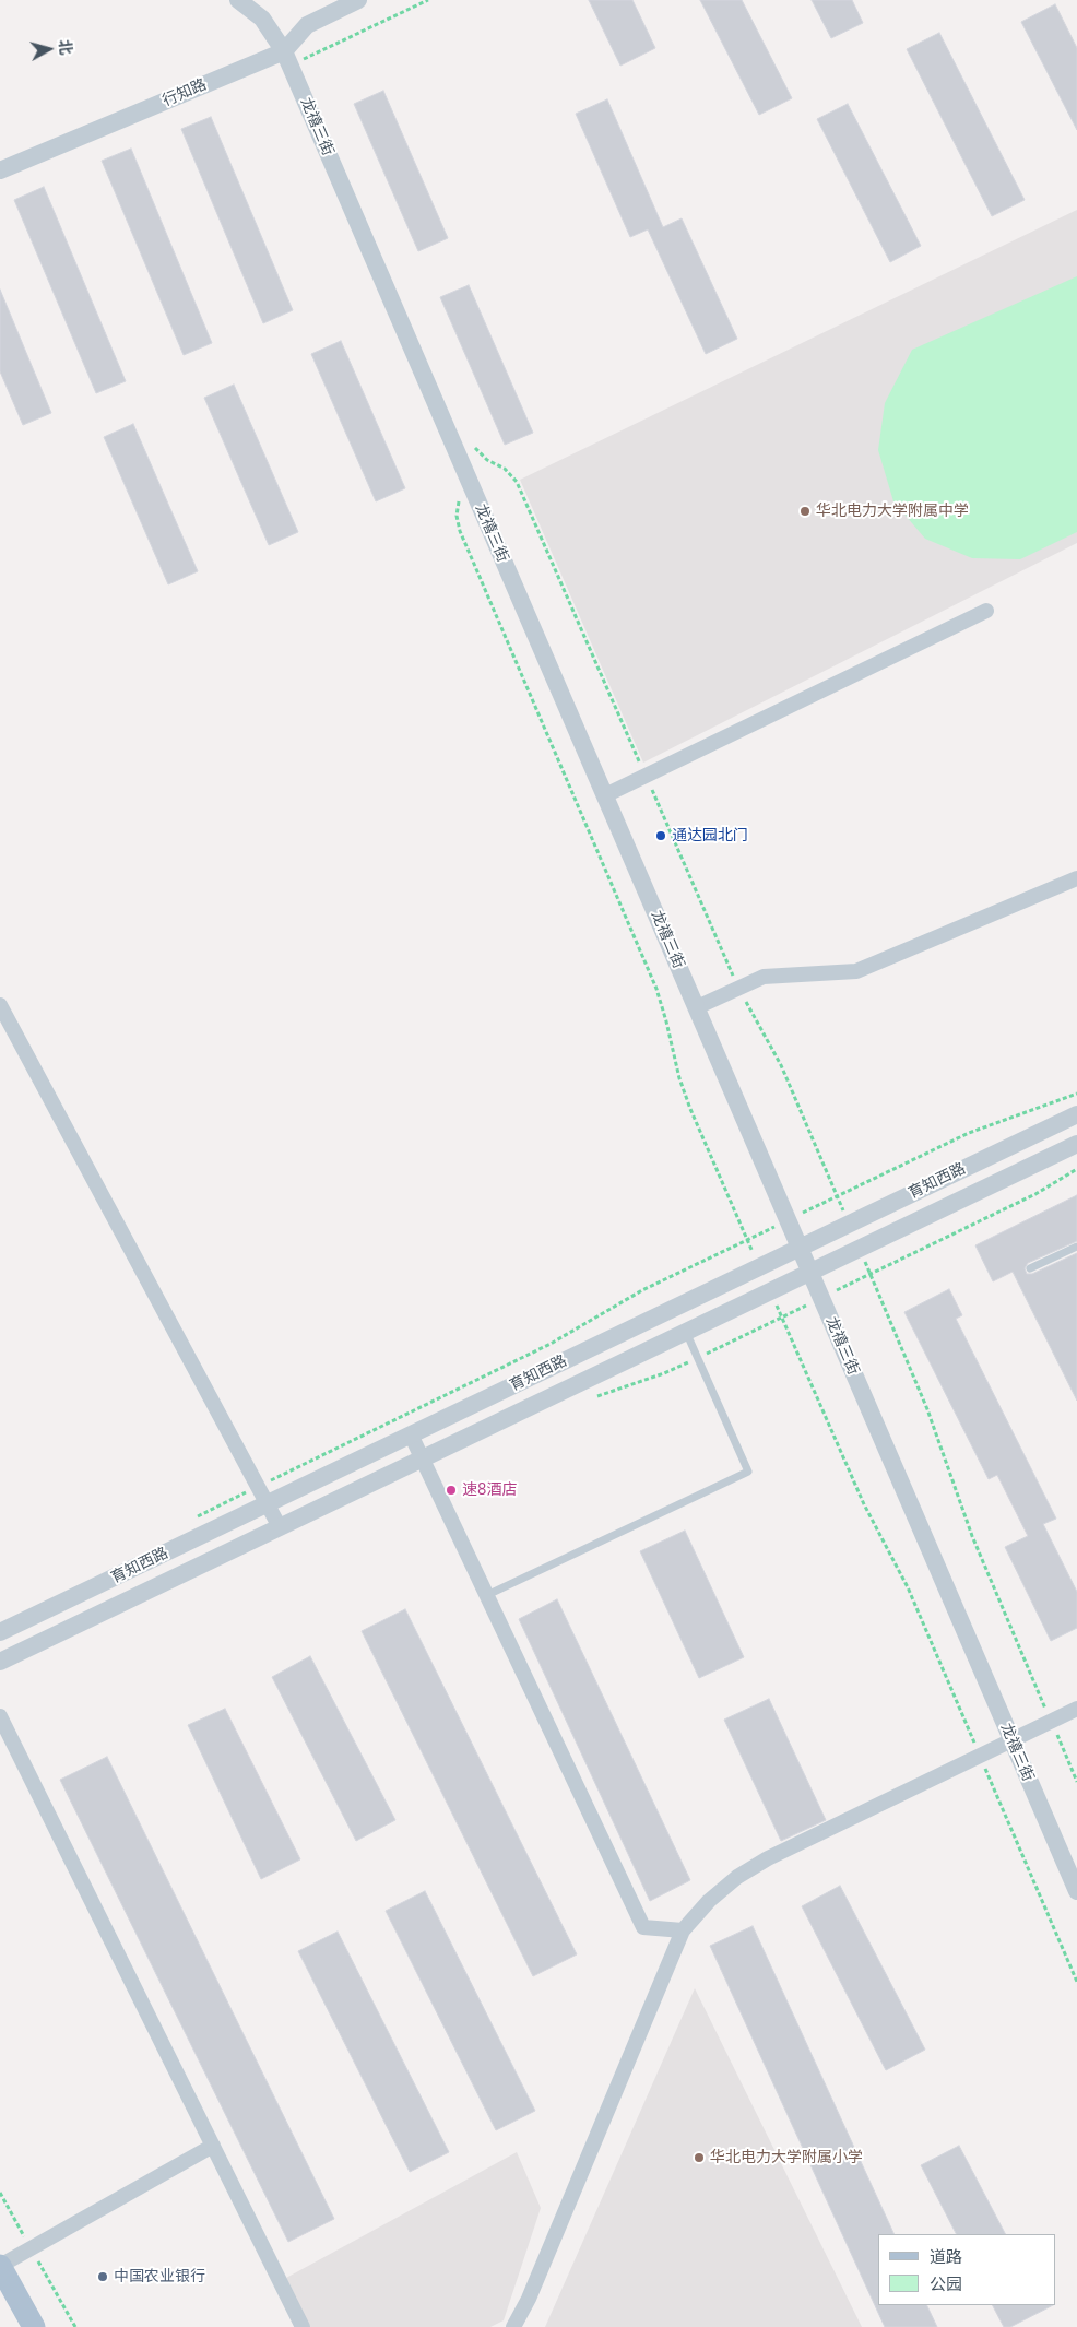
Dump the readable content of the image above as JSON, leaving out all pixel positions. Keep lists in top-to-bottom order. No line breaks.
{"streets":{"street":["行知路","龙禧三街","育知西路"]},"crossings":[["行知路","龙禧三街"],["龙禧三街","育知西路"]],"places":["华北电力大学附属中学","通达园北门","速8酒店","华北电力大学附属小学","中国农业银行"],"legend":["道路","公园"],"north":"right"}
